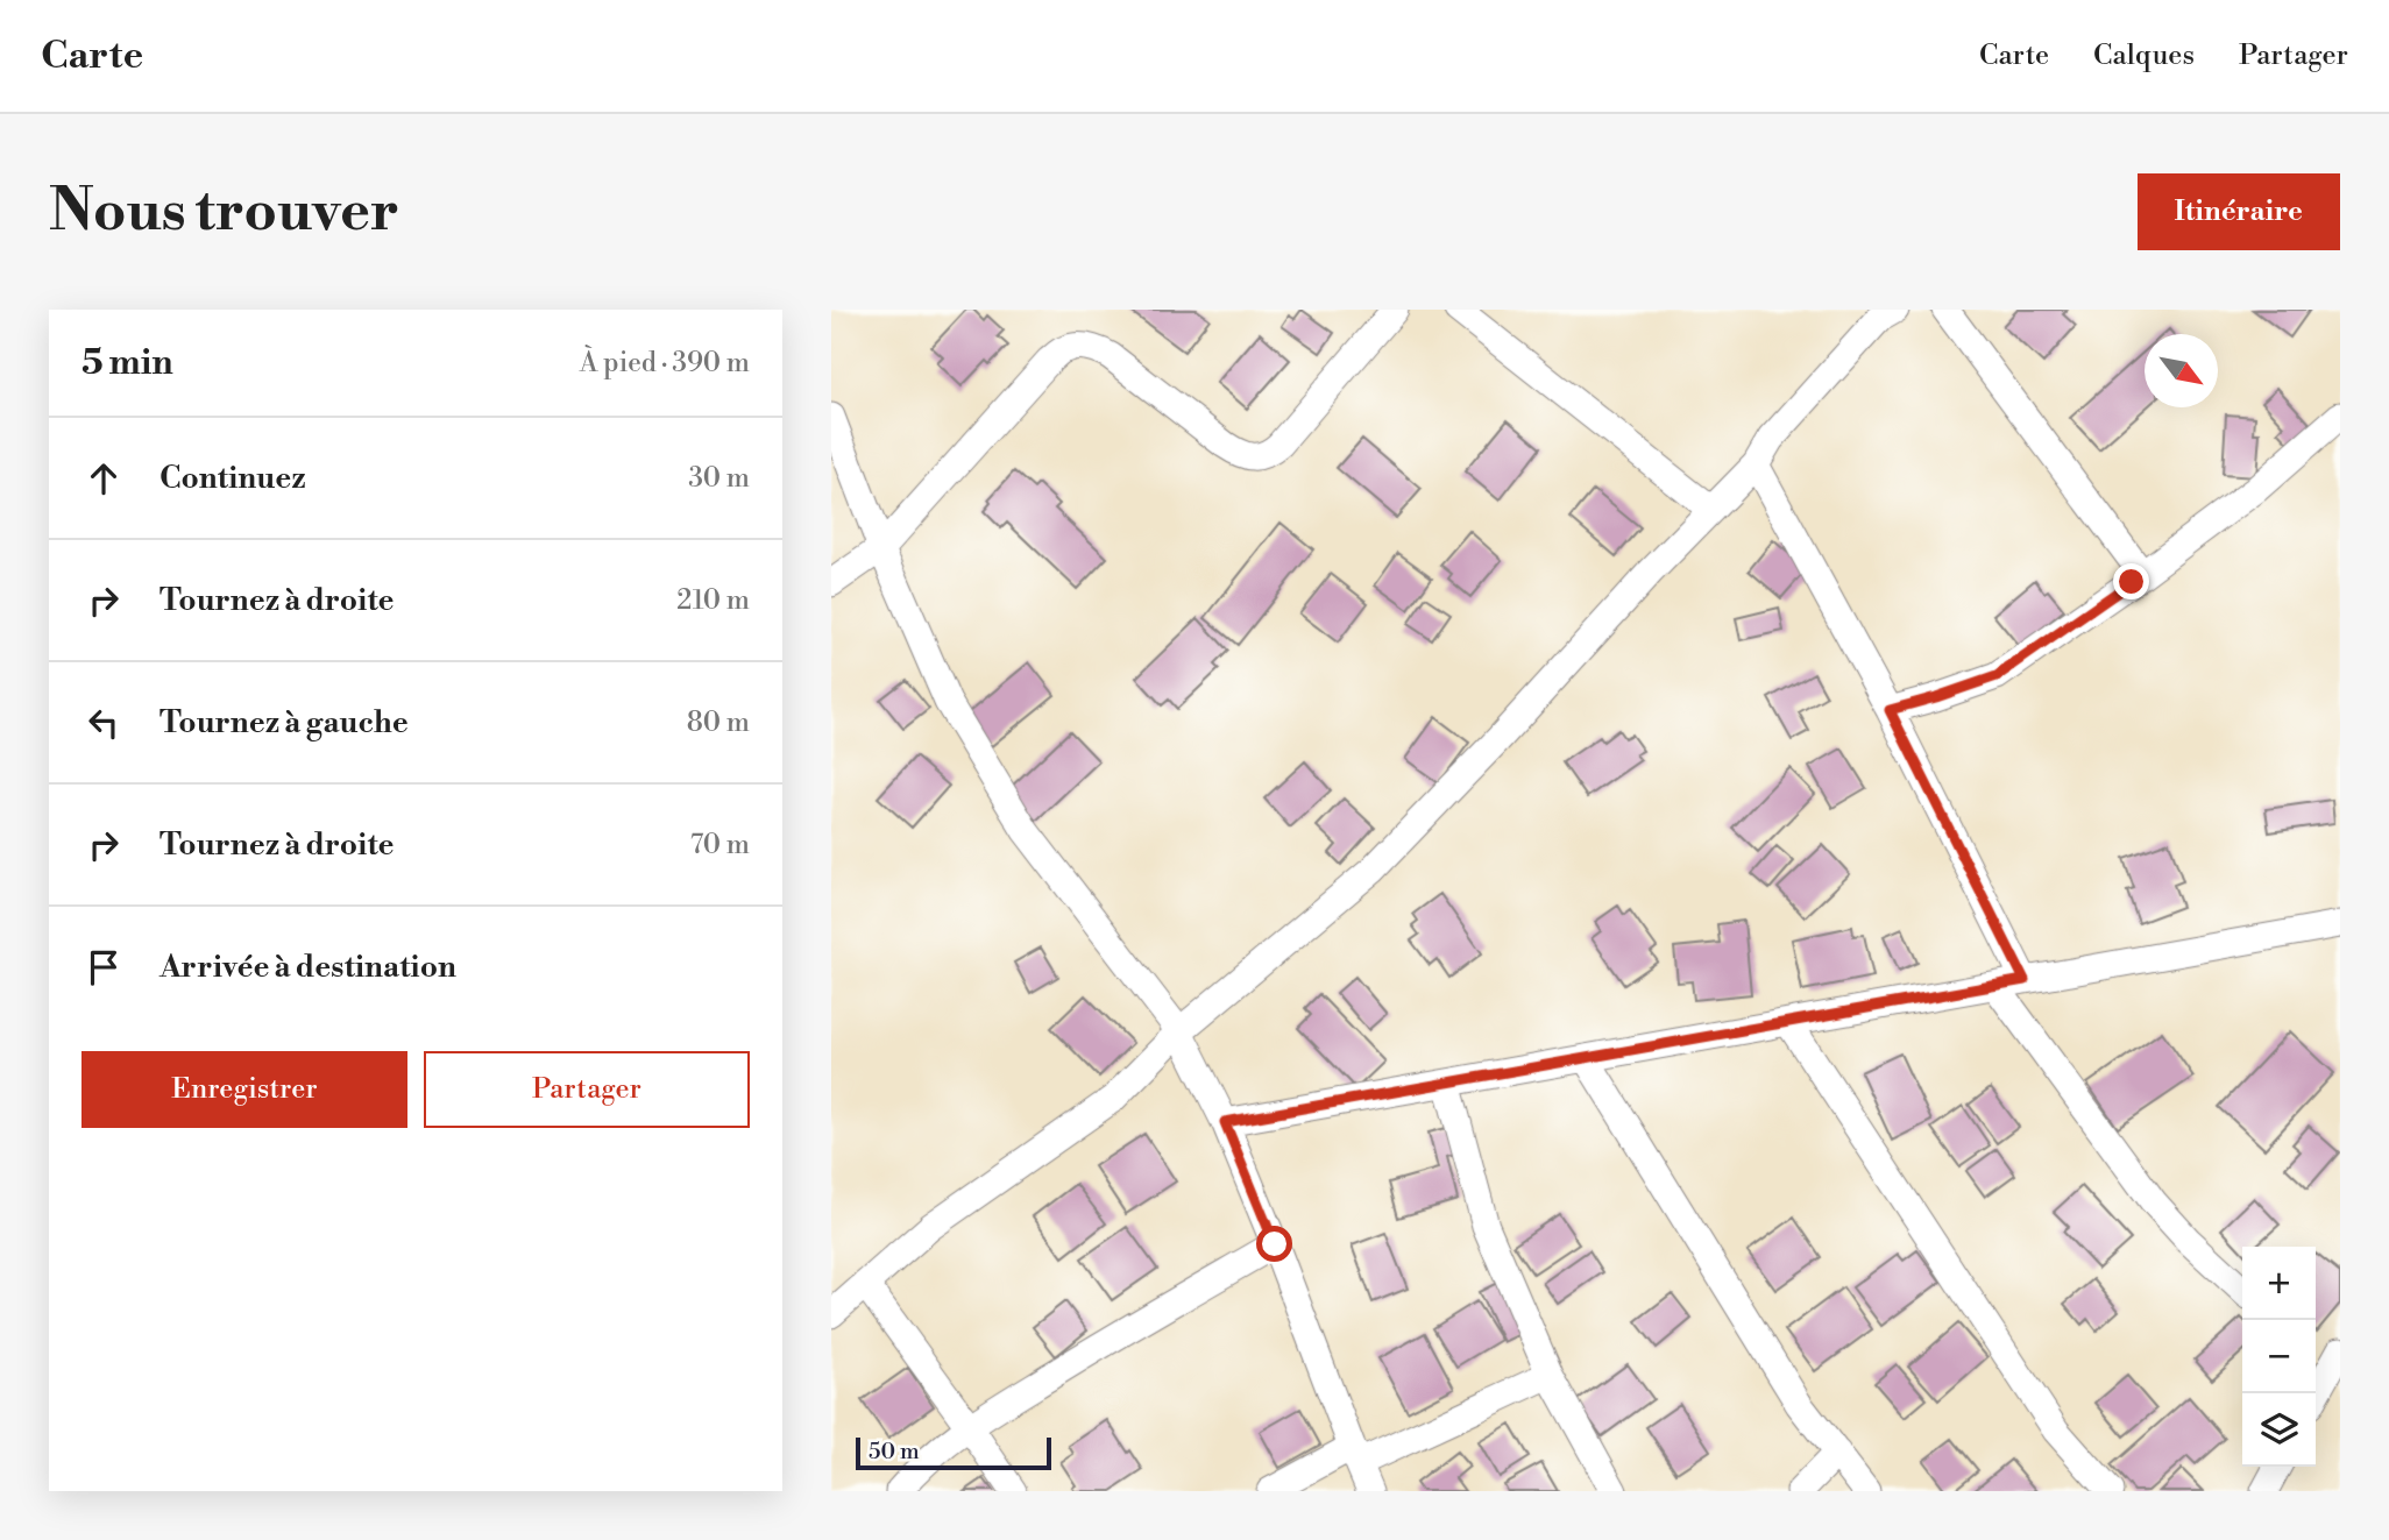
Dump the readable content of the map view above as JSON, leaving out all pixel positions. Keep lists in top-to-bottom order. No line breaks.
{"scale_bar":"50 m","north":"bottom right","page":{"header":"Carte","nav":["Carte","Calques","Partager"],"buttons":["Itinéraire",["Enregistrer","Partager"]],"title":"Nous trouver","heading":["5 min","À pied · 390 m"],"list":[["Continuez","30 m"],["Tournez à droite","210 m"],["Tournez à gauche","80 m"],["Tournez à droite","70 m"],"Arrivée à destination"],"map_buttons":["+","−"],"scale":"50 m"}}
